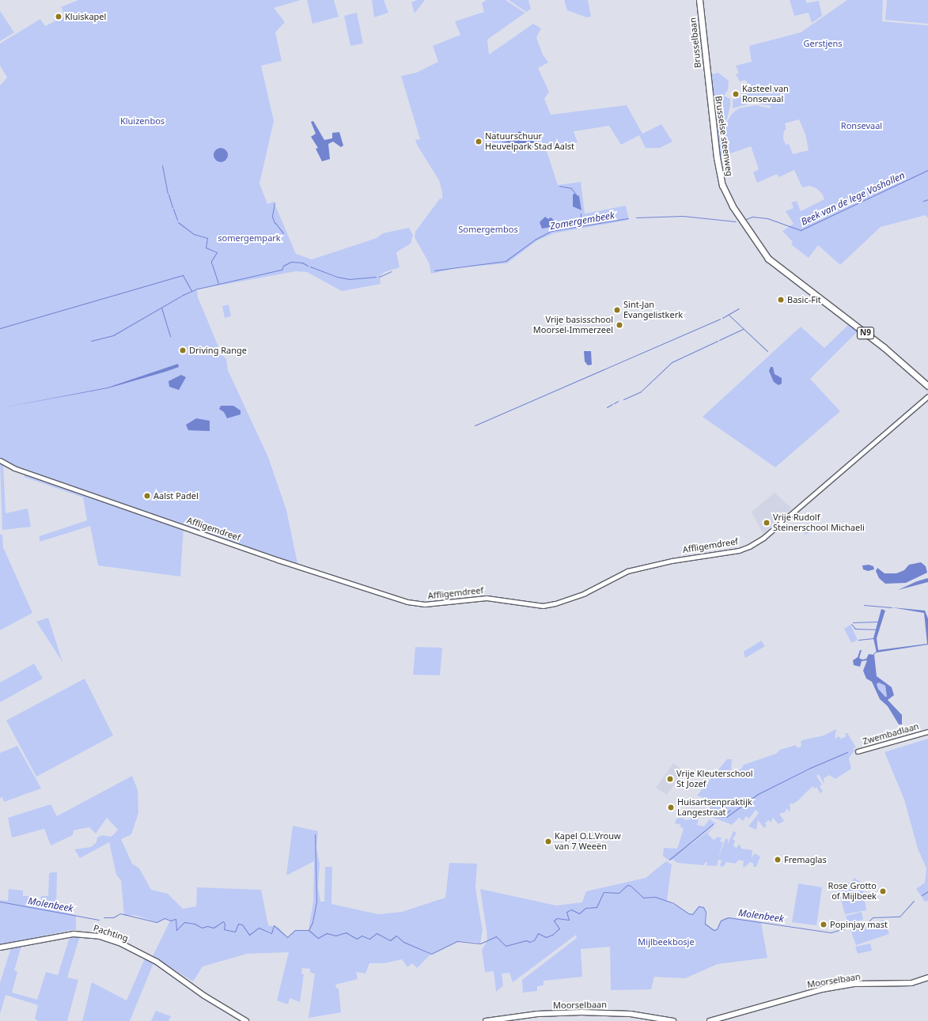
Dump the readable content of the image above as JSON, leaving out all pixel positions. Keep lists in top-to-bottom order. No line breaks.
{"streets":{"main road":["Brusselbaan","Brusselse steenweg","N9","Pachting","Moorselbaan"],"street":["Affligemdreef","Zwembadlaan"]},"crossings":[["Brusselbaan","Brusselse steenweg"]],"water":["Beek van de lege Voshollen","Zomergembeek","Molenbeek"],"parks":["Gerstjens","Kluizenbos","Ronsevaal","Somergembos","somergempark","Mijlbeekbosje"],"places":["Kluiskapel","Kasteel van Ronsevaal","Natuurschuur Heuvelpark Stad Aalst","Basic-Fit","Sint-Jan Evangelistkerk","Vrije basisschool Moorsel-Immerzeel","Driving Range","Aalst Padel","Vrije Rudolf Steinerschool Michaeli","Vrije Kleuterschool St Jozef","Huisartsenpraktijk Langestraat","Kapel O.L.Vrouw van 7 Weeën","Fremaglas","Rose Grotto of Mijlbeek","Popinjay mast"]}
